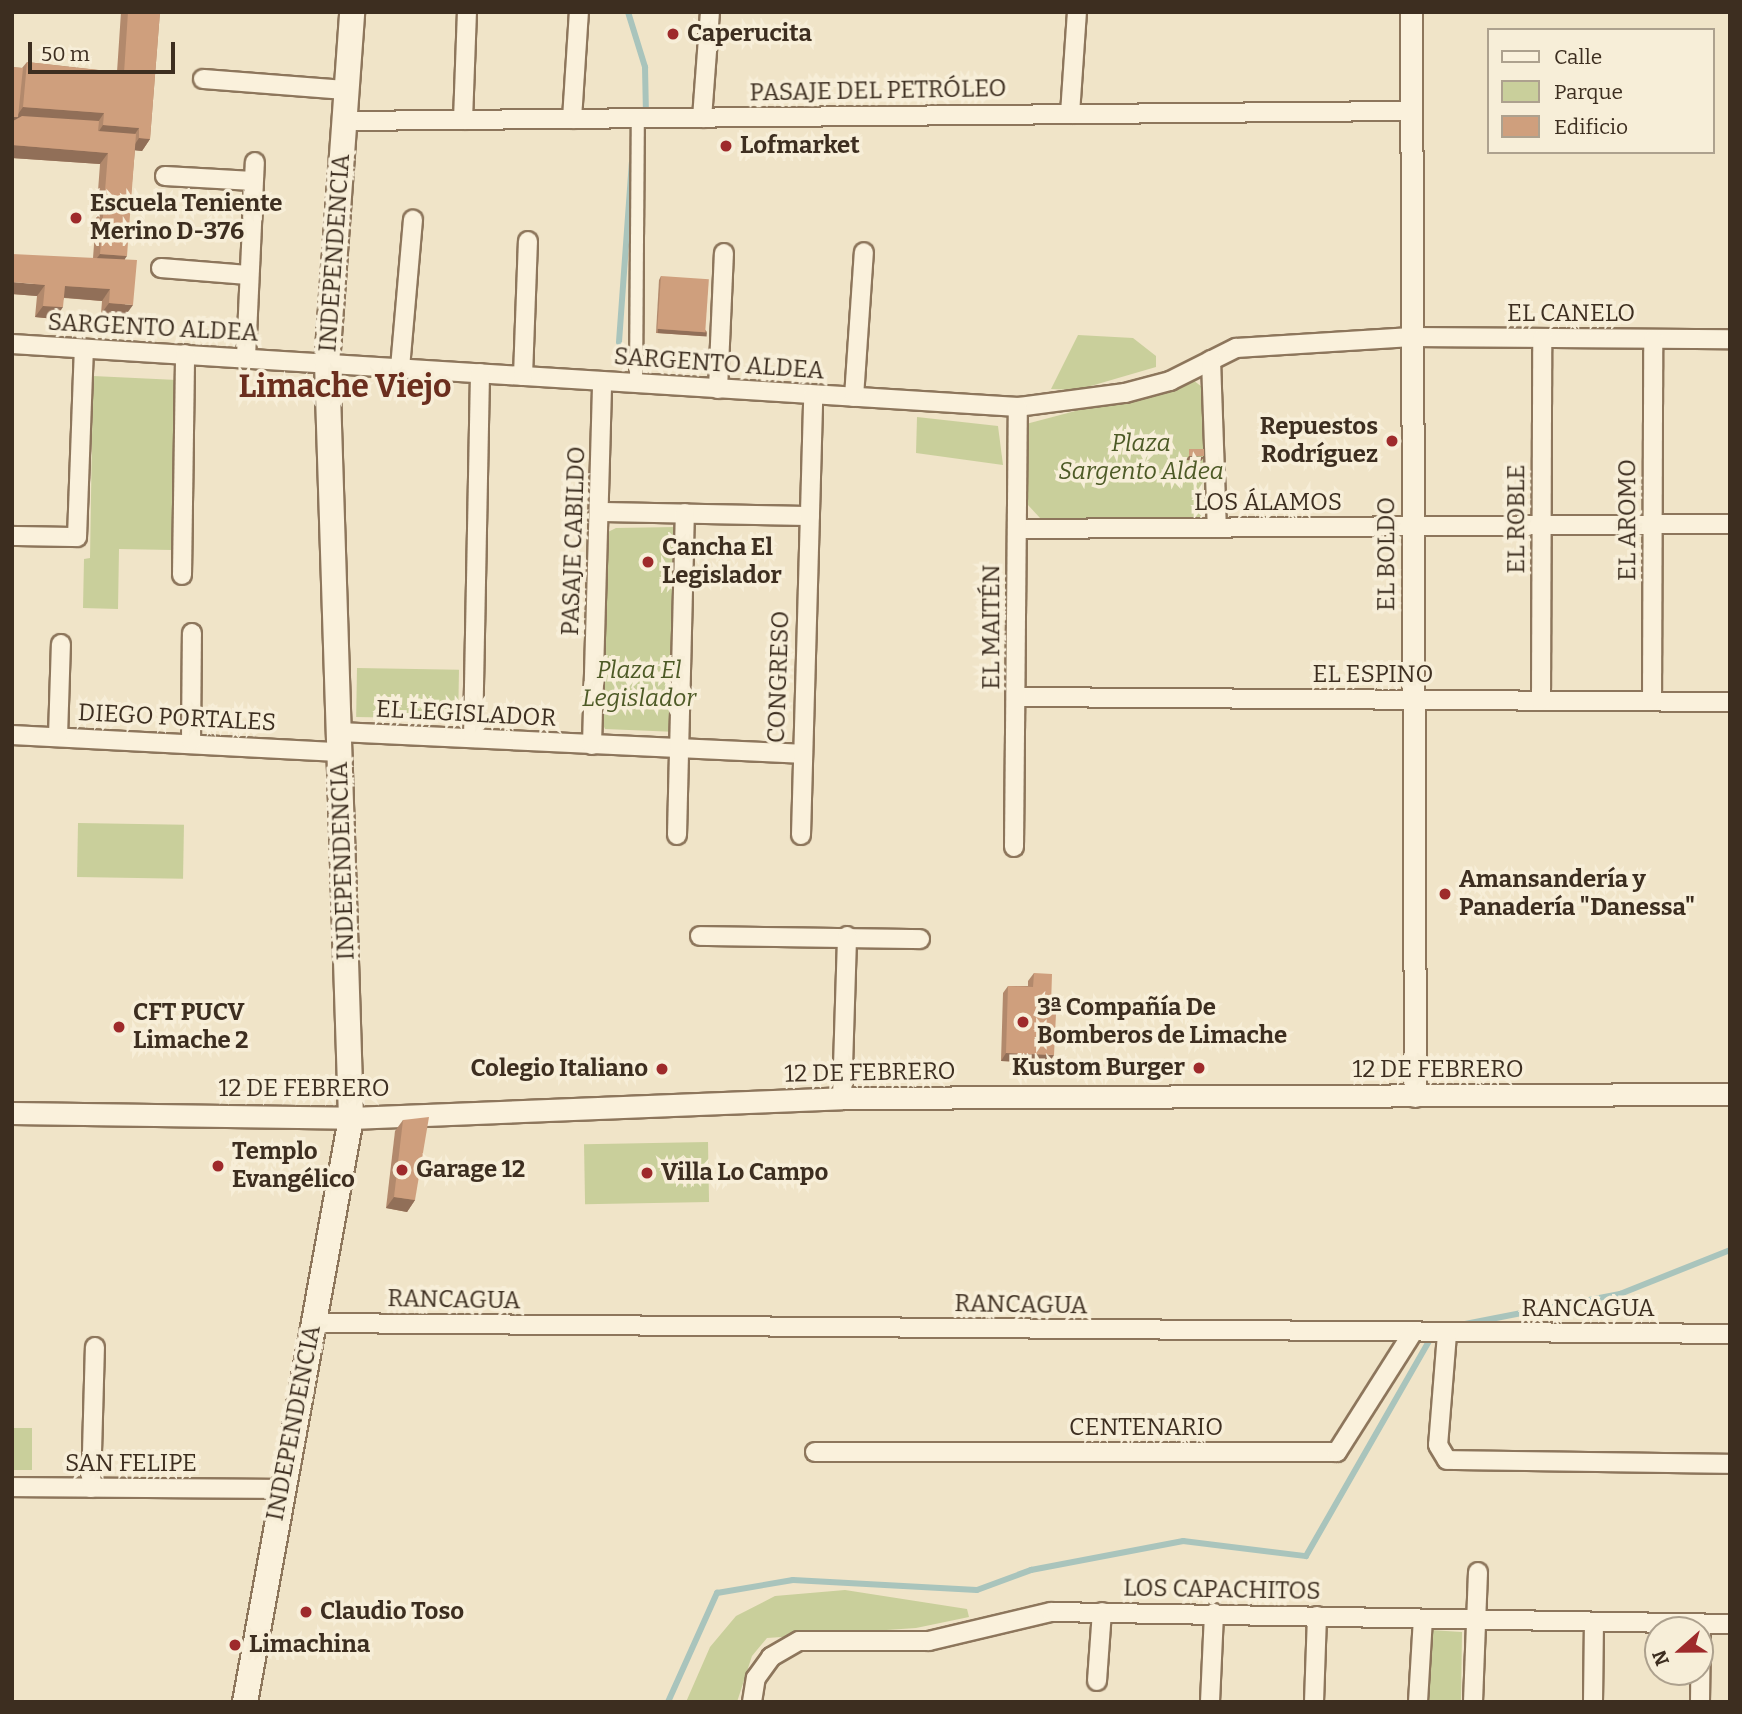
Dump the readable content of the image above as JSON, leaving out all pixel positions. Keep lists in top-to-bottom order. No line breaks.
{"streets":{"main road":["INDEPENDENCIA"],"street":["PASAJE DEL PETRÓLEO","EL CANELO","SARGENTO ALDEA","LOS ÁLAMOS","EL ROBLE","EL AROMO","PASAJE CABILDO","EL BOLDO","EL MAITÉN","EL ESPINO","CONGRESO","EL LEGISLADOR","DIEGO PORTALES","12 DE FEBRERO","RANCAGUA","CENTENARIO","SAN FELIPE","LOS CAPACHITOS"]},"crossings":[["PASAJE DEL PETRÓLEO","INDEPENDENCIA"],["PASAJE DEL PETRÓLEO","EL BOLDO"],["INDEPENDENCIA","SARGENTO ALDEA"],["INDEPENDENCIA","EL LEGISLADOR"],["INDEPENDENCIA","DIEGO PORTALES"],["INDEPENDENCIA","12 DE FEBRERO"],["INDEPENDENCIA","RANCAGUA"],["INDEPENDENCIA","SAN FELIPE"],["EL CANELO","SARGENTO ALDEA"],["EL CANELO","EL ROBLE"],["EL CANELO","EL AROMO"],["EL CANELO","EL BOLDO"],["SARGENTO ALDEA","PASAJE CABILDO"],["SARGENTO ALDEA","EL BOLDO"],["SARGENTO ALDEA","EL MAITÉN"],["SARGENTO ALDEA","CONGRESO"],["LOS ÁLAMOS","EL ROBLE"],["LOS ÁLAMOS","EL AROMO"],["LOS ÁLAMOS","EL BOLDO"],["LOS ÁLAMOS","EL MAITÉN"],["EL ROBLE","EL ESPINO"],["EL AROMO","EL ESPINO"],["PASAJE CABILDO","EL LEGISLADOR"],["EL BOLDO","EL ESPINO"],["EL BOLDO","12 DE FEBRERO"],["EL MAITÉN","EL ESPINO"],["CONGRESO","EL LEGISLADOR"],["EL LEGISLADOR","DIEGO PORTALES"],["RANCAGUA","CENTENARIO"]],"districts":["Limache Viejo"],"parks":["Plaza Sargento Aldea","Plaza El Legislador"],"places":["Caperucita","Lofmarket","Escuela Teniente Merino D-376","Repuestos Rodríguez","Cancha El Legislador","Amansandería y Panadería \"Danessa\"","3ª Compañía De Bomberos de Limache","CFT PUCV Limache 2","Kustom Burger","Colegio Italiano","Templo Evangélico","Garage 12","Villa Lo Campo","Claudio Toso","Limachina"],"legend":["Calle","Parque","Edificio"],"scale_bar":"50 m","north":"left"}
